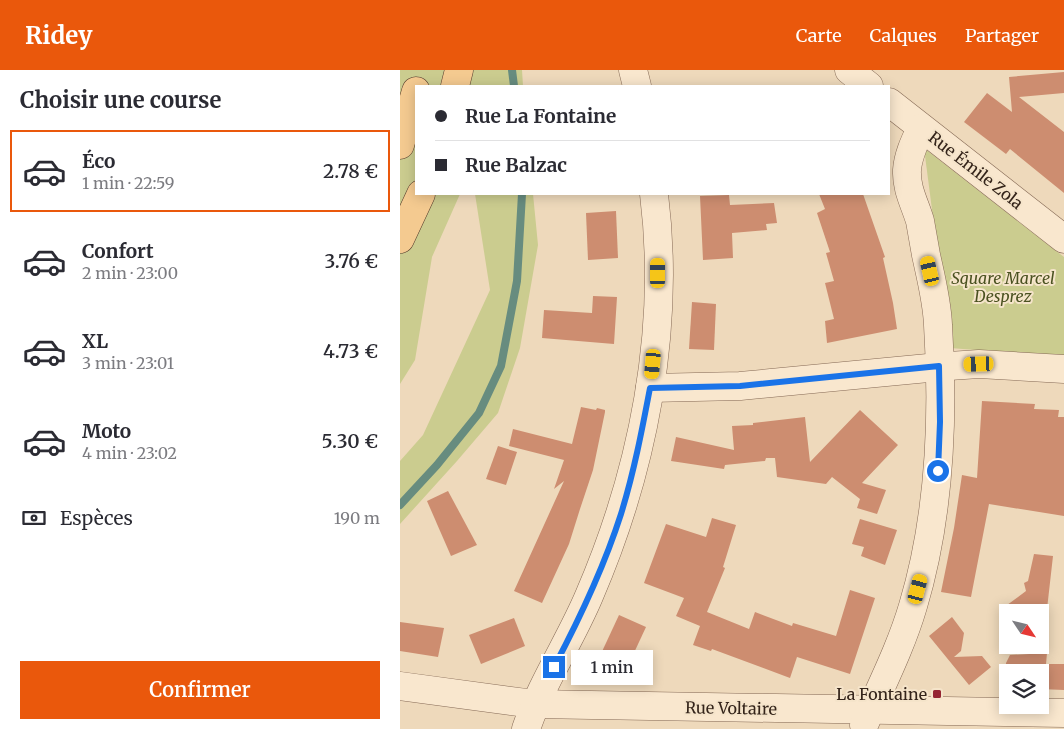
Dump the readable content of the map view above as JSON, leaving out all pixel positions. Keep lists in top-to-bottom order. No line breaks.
{"streets":{"street":["Rue Émile Zola","Rue Voltaire"]},"parks":["Square Marcel Desprez"],"places":{"transit":["La Fontaine"]},"north":"bottom right","page":{"header":"Ridey","nav":["Carte","Calques","Partager"],"heading":"Choisir une course","banner":["Rue La Fontaine","Rue Balzac"],"list":[{"name":"Éco","note":"1 min · 22:59","value":"2.78 €"},{"name":"Confort","note":"2 min · 23:00","value":"3.76 €"},{"name":"XL","note":"3 min · 23:01","value":"4.73 €"},{"name":"Moto","note":"4 min · 23:02","value":"5.30 €"}],"pay":["Espèces","190 m"],"bubble":"1 min","buttons":"Confirmer"}}
